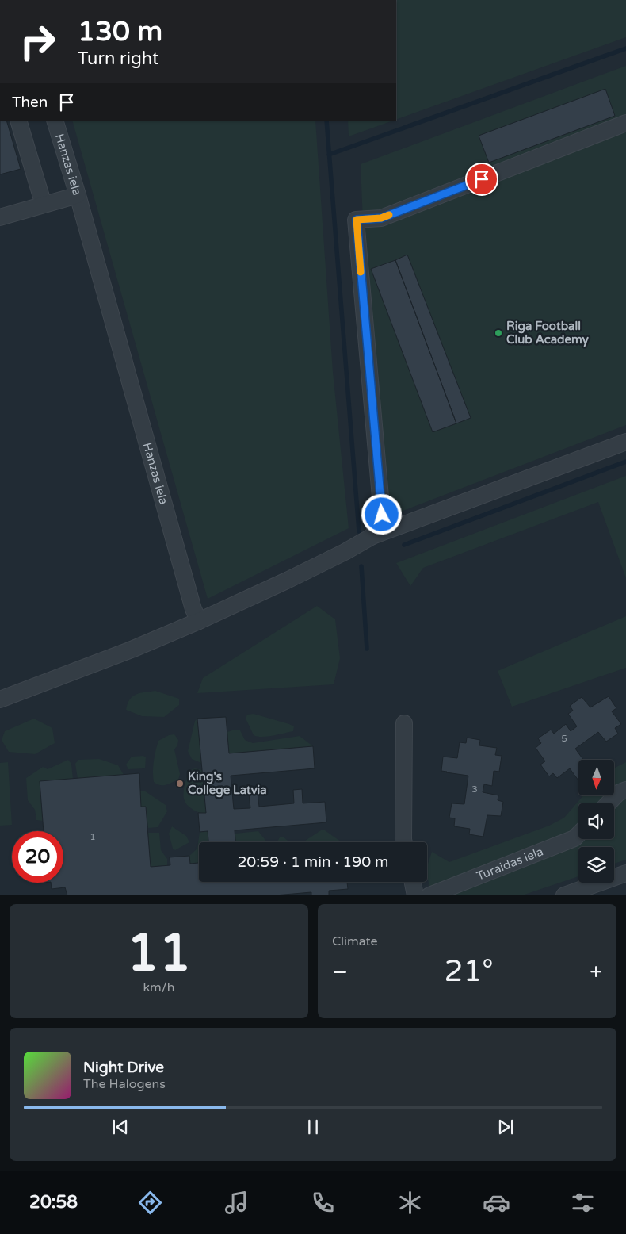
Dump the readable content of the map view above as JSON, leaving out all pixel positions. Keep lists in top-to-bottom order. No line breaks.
{"streets":{"street":["Hanzas iela","Turaidas iela"]},"places":["Riga Football Club Academy","King's College Latvia"],"house_numbers":["5","3","1"],"north":"bottom","page":{"turn":["130 m","Turn right"],"then":"Then","limit":"20","trip":"20:59 · 1 min · 190 m","tile":[["11","km/h"],"Climate"],"heat":["−","21°","+"],"song":["Night Drive","The Halogens"],"tabs":"20:58"}}
